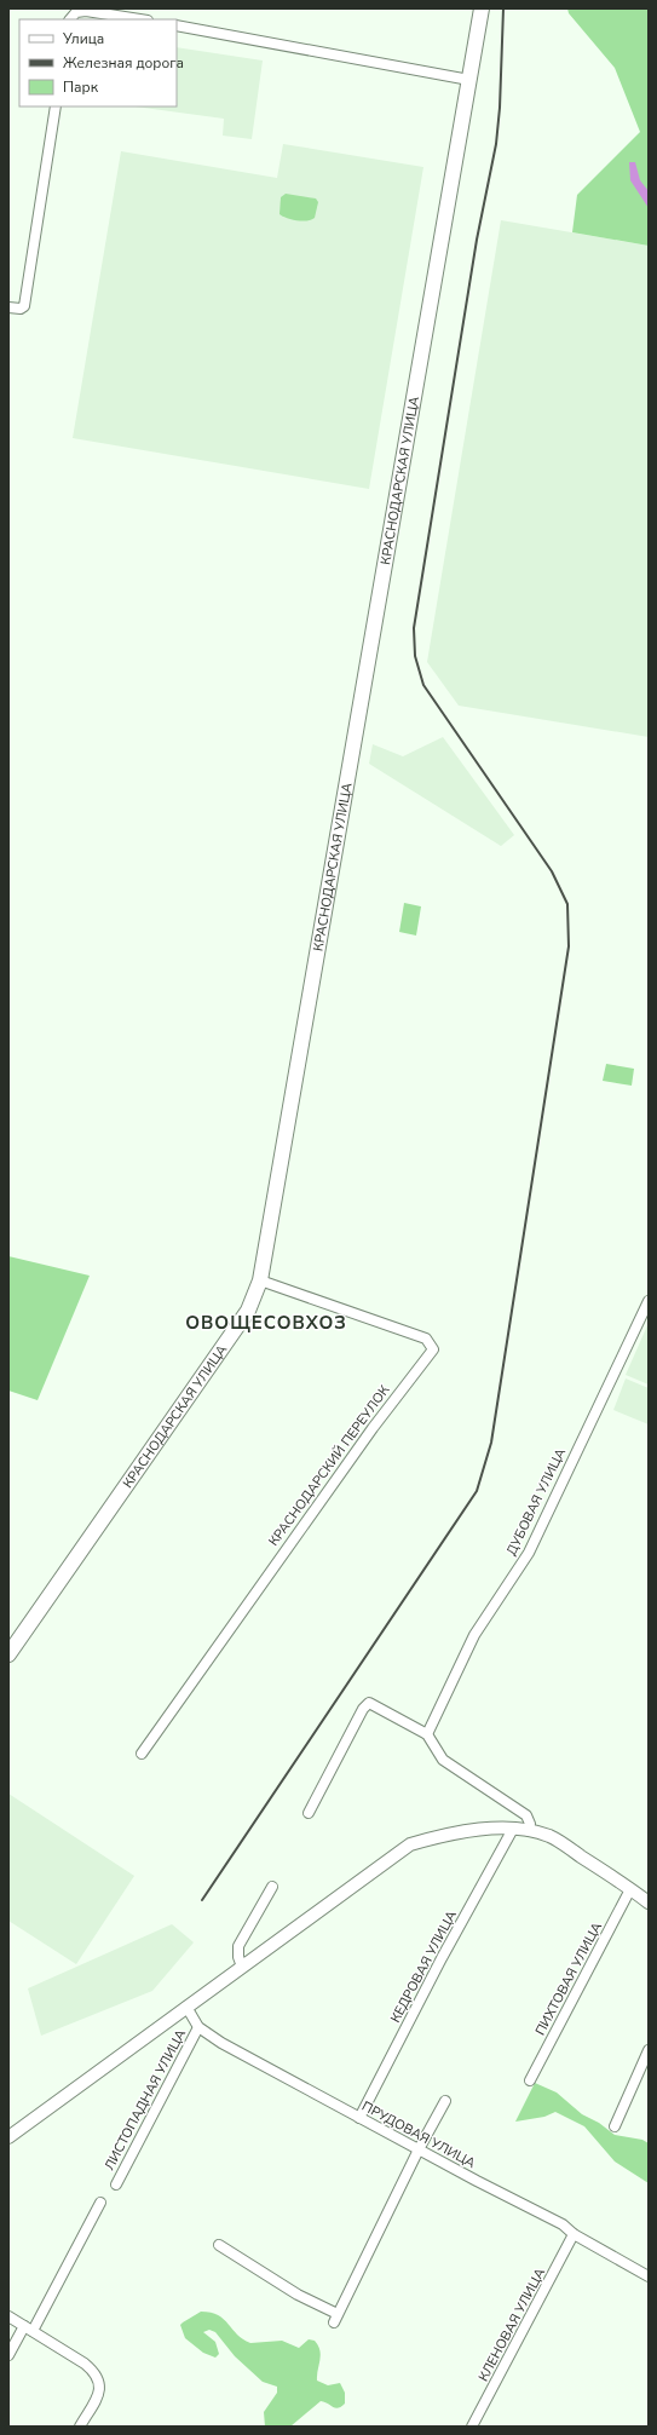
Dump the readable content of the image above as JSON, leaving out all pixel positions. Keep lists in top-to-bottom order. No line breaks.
{"streets":{"main road":["КРАСНОДАРСКАЯ УЛИЦА"],"street":["КРАСНОДАРСКИЙ ПЕРЕУЛОК","ДУБОВАЯ УЛИЦА","КЕДРОВАЯ УЛИЦА","ПИХТОВАЯ УЛИЦА","ЛИСТОПАДНАЯ УЛИЦА","ПРУДОВАЯ УЛИЦА","КЛЕНОВАЯ УЛИЦА"]},"crossings":[["КРАСНОДАРСКАЯ УЛИЦА","КРАСНОДАРСКИЙ ПЕРЕУЛОК"],["КЕДРОВАЯ УЛИЦА","ПРУДОВАЯ УЛИЦА"],["ЛИСТОПАДНАЯ УЛИЦА","ПРУДОВАЯ УЛИЦА"],["ПРУДОВАЯ УЛИЦА","КЛЕНОВАЯ УЛИЦА"]],"districts":["ОВОЩЕСОВХОЗ"],"legend":["Улица","Железная дорога","Парк"]}
